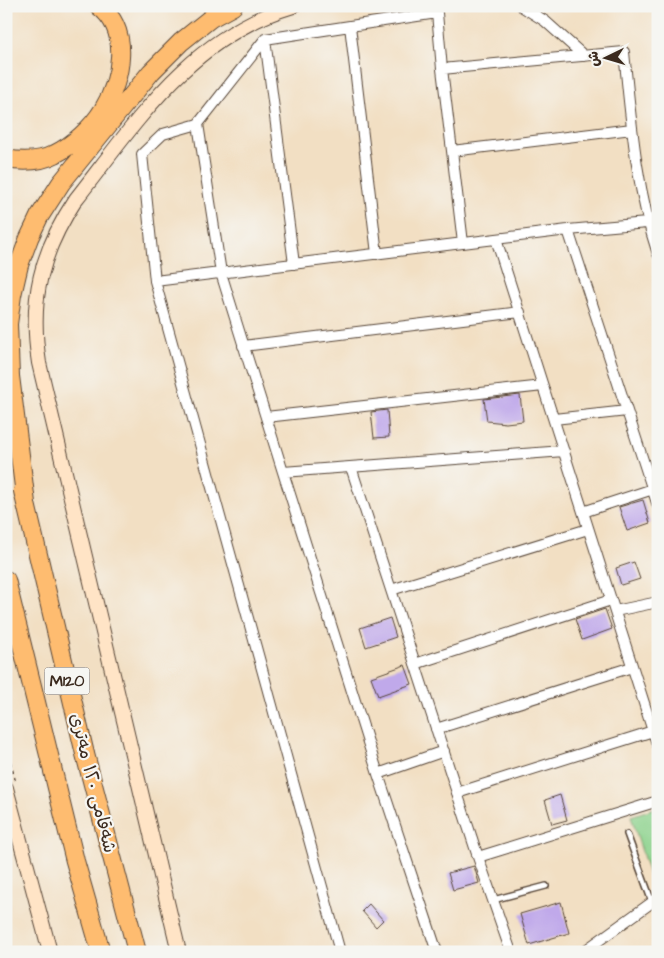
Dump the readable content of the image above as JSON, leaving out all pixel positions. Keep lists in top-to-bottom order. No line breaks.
{"streets":{"highway":["M120","شەقامی ١٢٠ مەتری"]},"north":"left"}
